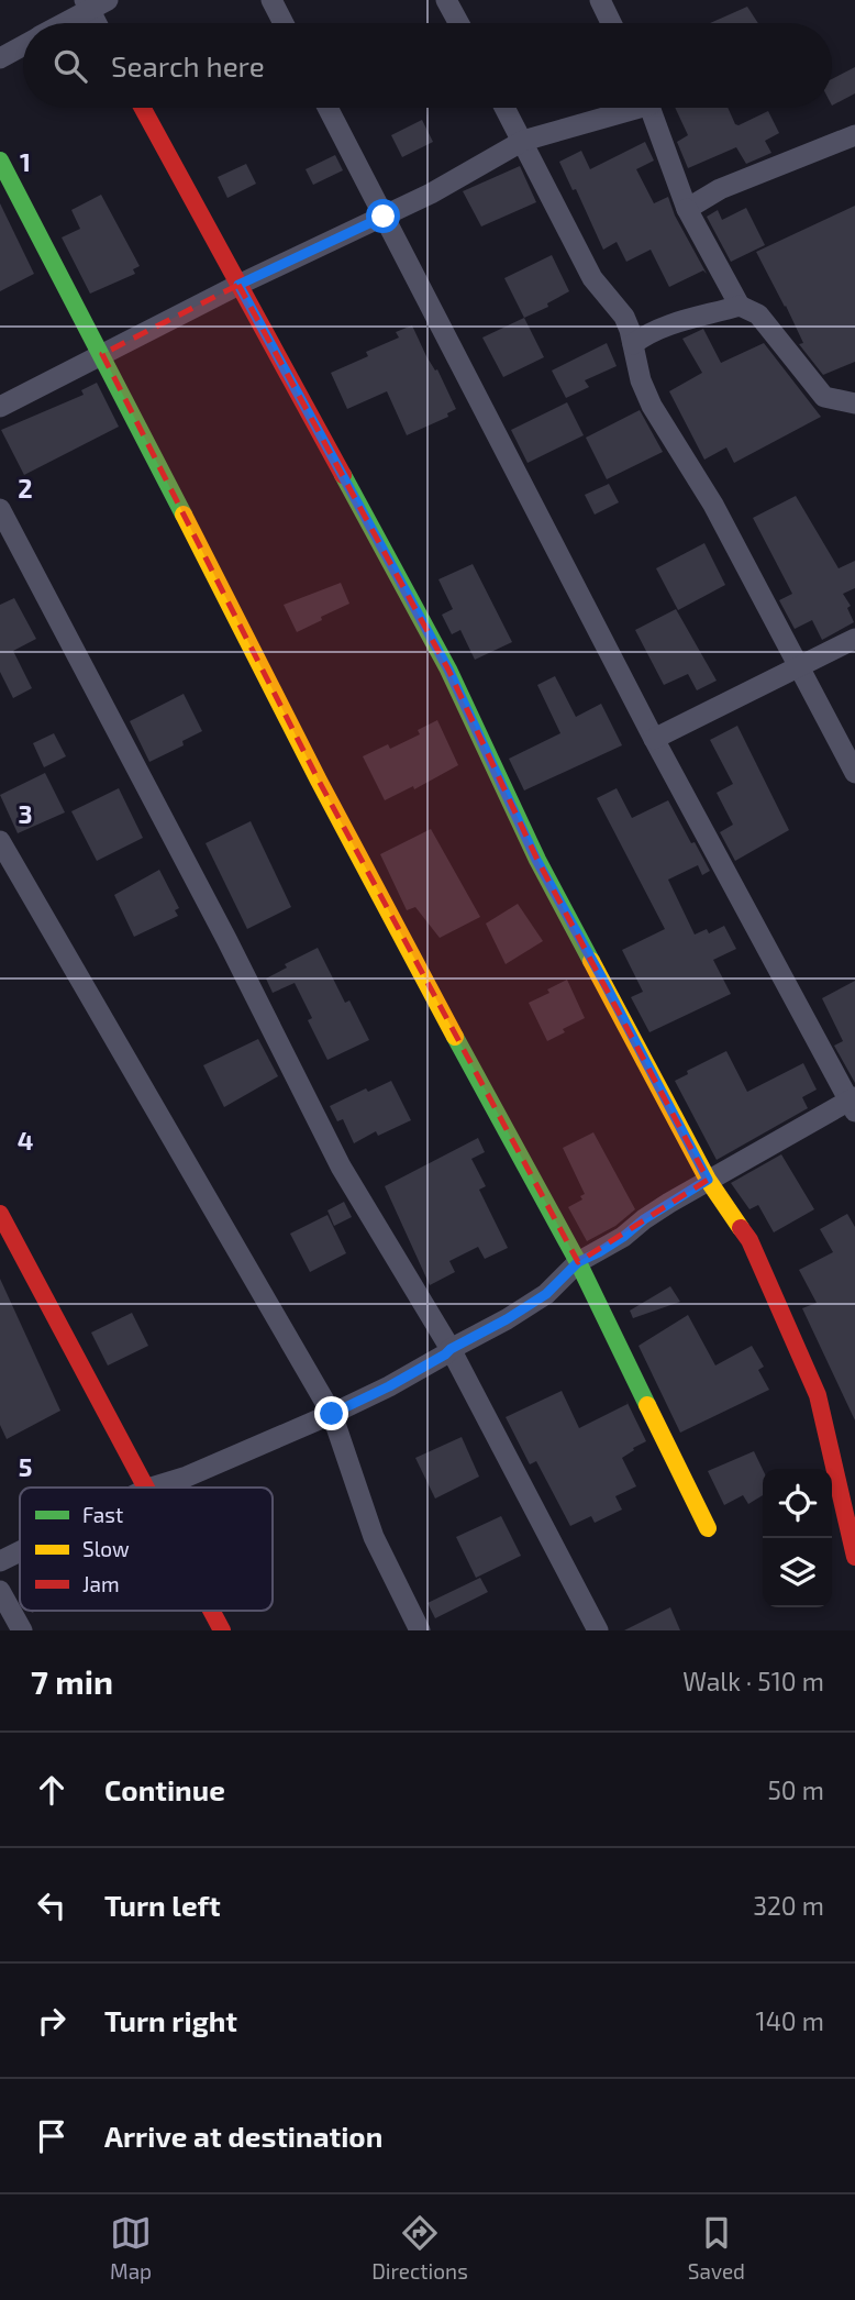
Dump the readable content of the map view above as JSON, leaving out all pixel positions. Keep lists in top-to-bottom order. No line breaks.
{"legend":["Fast","Slow","Jam"],"page":{"search":"Search here","heading":["7 min","Walk · 510 m"],"list":[["Continue","50 m"],["Turn left","320 m"],["Turn right","140 m"],"Arrive at destination"],"nav":["Map","Directions","Saved"]},"grid":{"rows":["1","2","3","4","5"]}}
